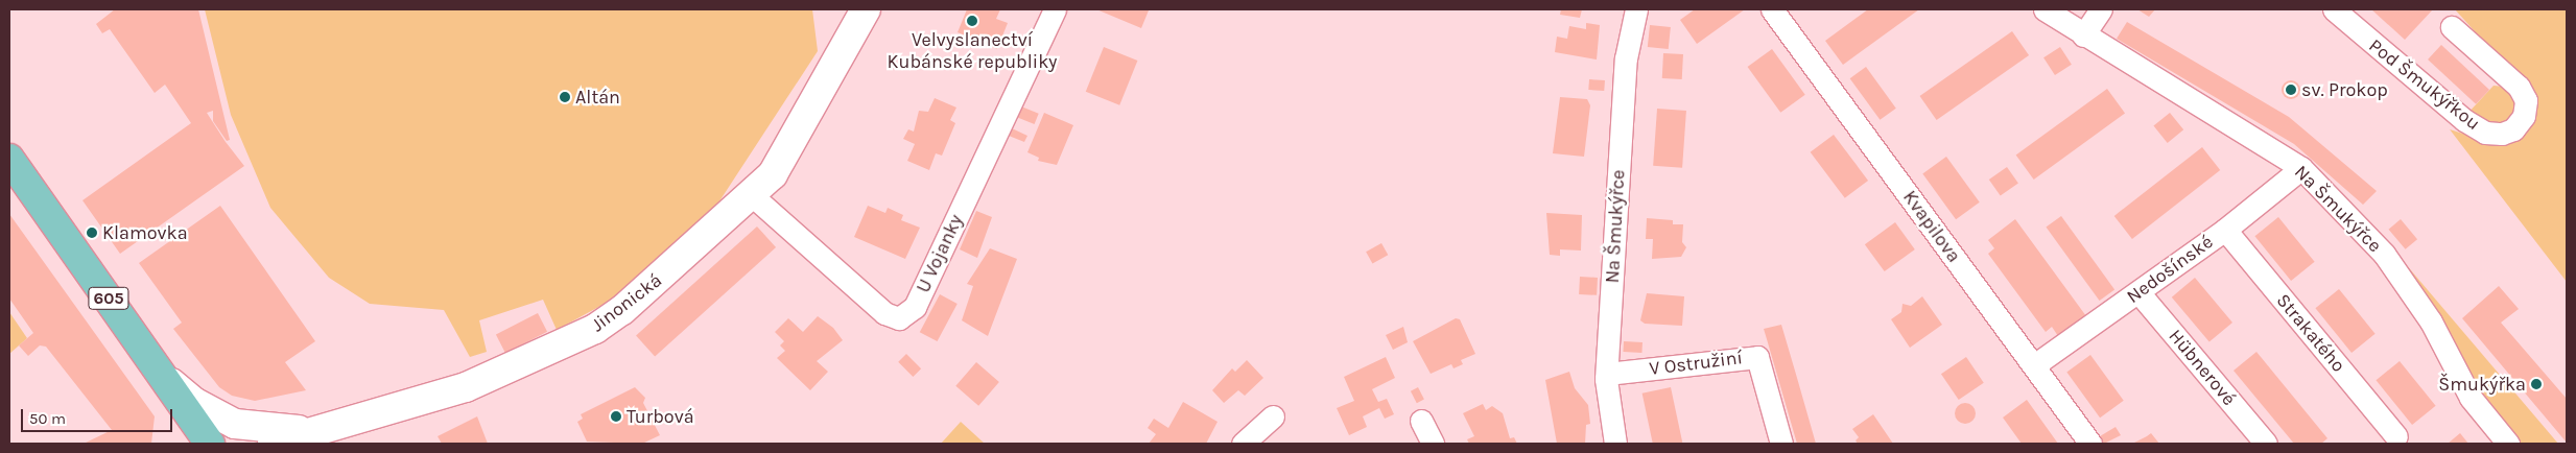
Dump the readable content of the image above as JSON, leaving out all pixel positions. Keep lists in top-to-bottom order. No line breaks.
{"streets":{"main road":["605"],"street":["Pod Šmukýřkou","Na Šmukýřce","Kvapilova","U Vojanky","Nedošínské","Jinonická","Strakatého","V Ostružiní","Hübnerové"]},"crossings":[["Na Šmukýřce","Nedošínské"],["Na Šmukýřce","V Ostružiní"],["Kvapilova","Nedošínské"],["U Vojanky","Jinonická"],["Nedošínské","Strakatého"],["Nedošínské","Hübnerové"]],"places":["Velvyslanectví Kubánské republiky","sv. Prokop","Altán","Klamovka","Šmukýřka","Turbová"],"scale_bar":"50 m"}
